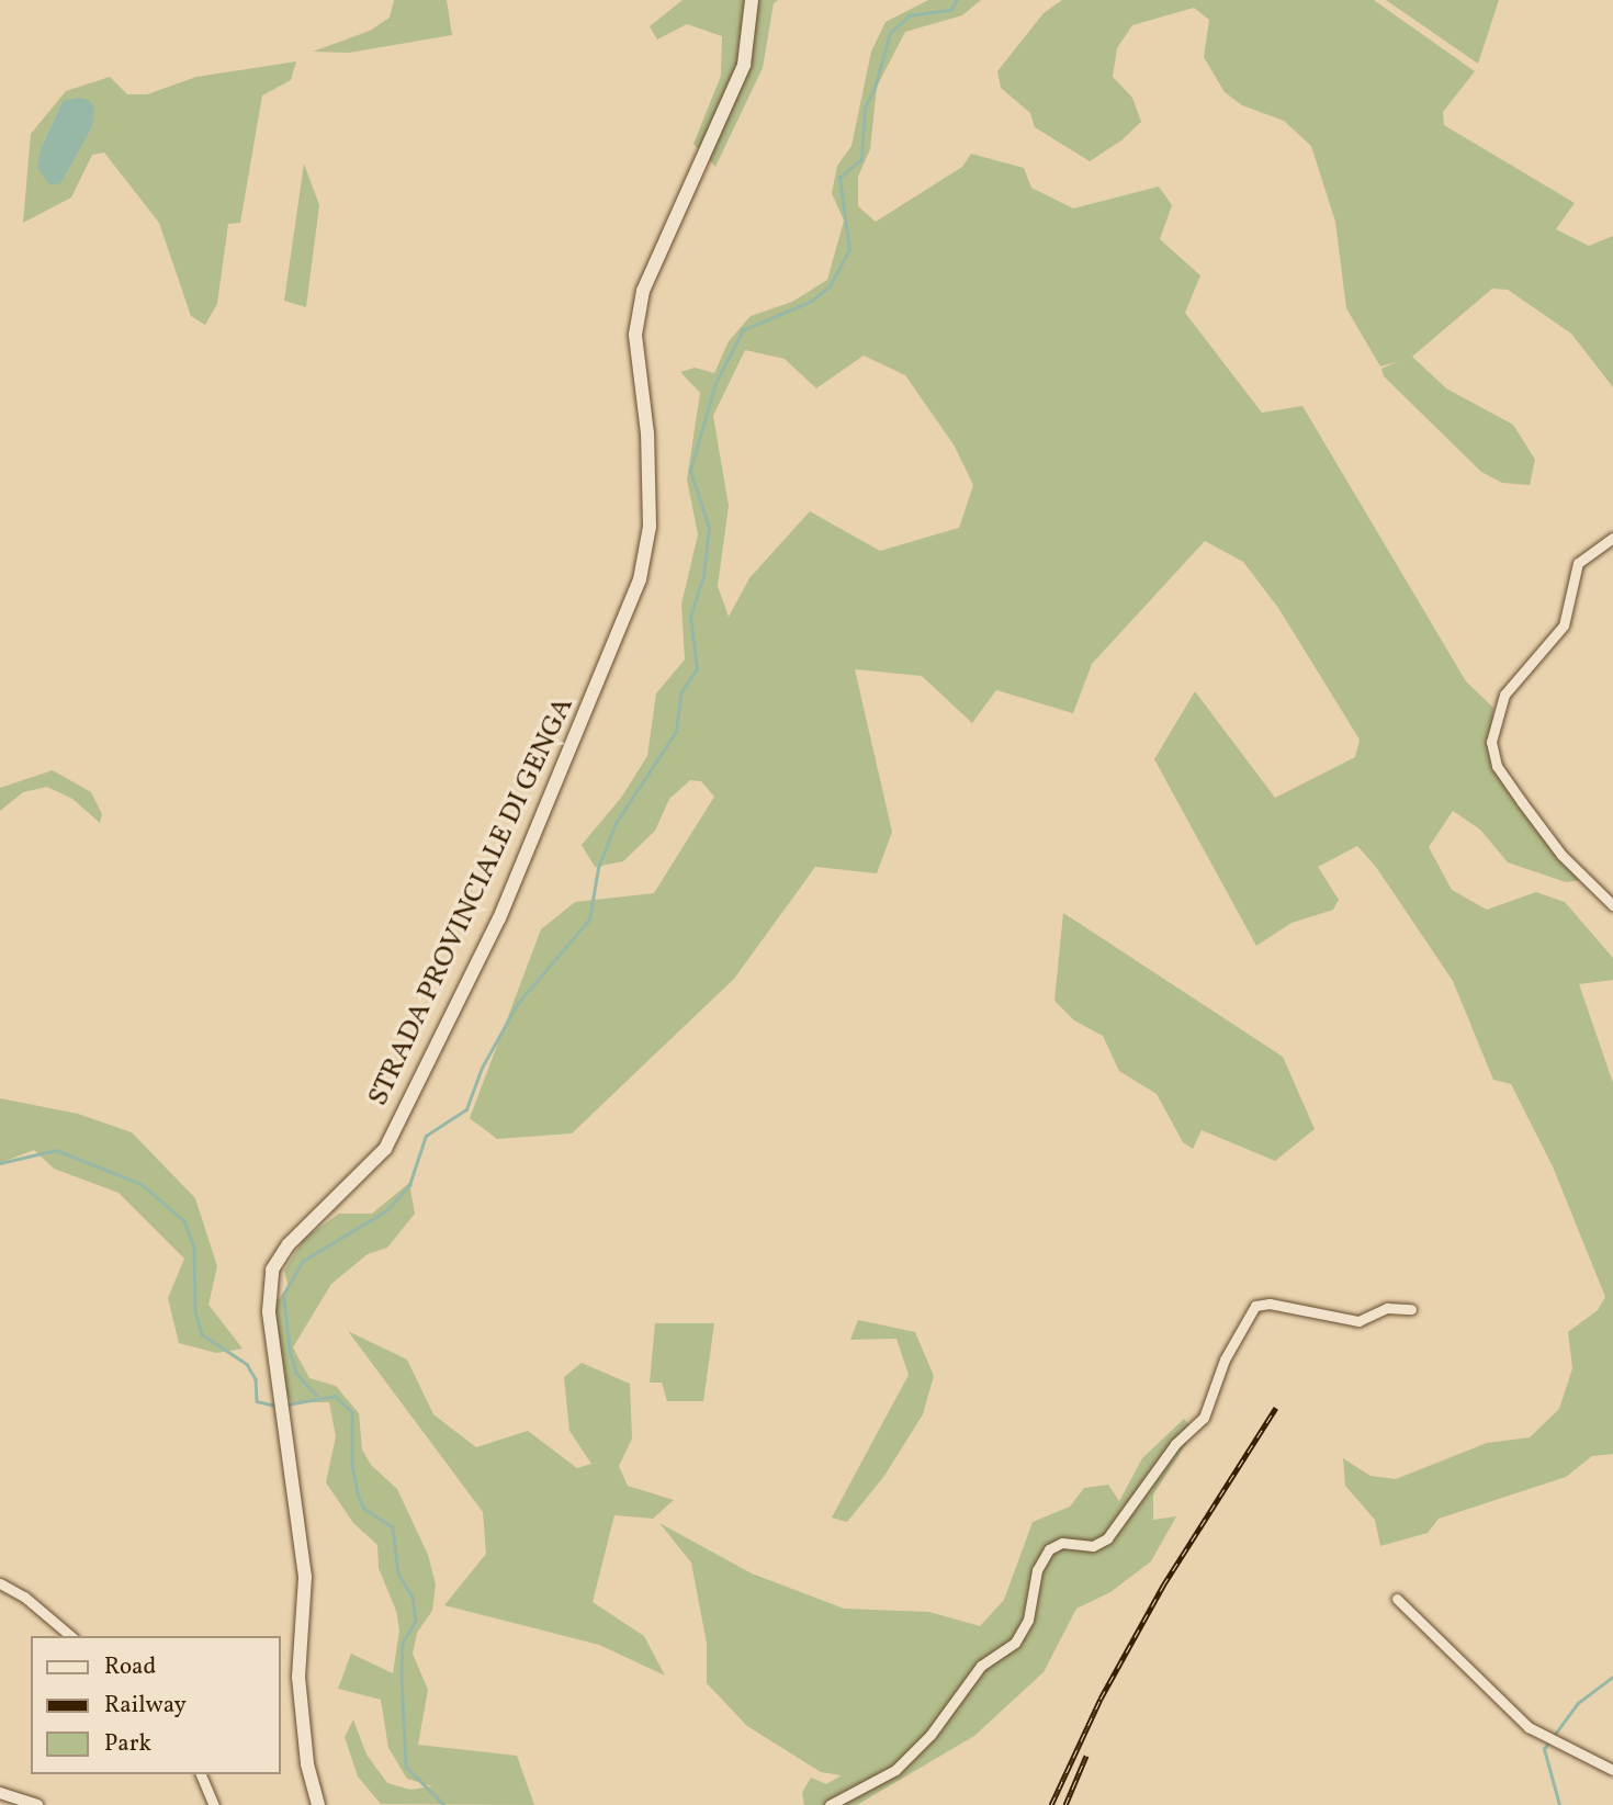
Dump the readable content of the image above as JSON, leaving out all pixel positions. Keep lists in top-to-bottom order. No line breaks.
{"streets":{"main road":["STRADA PROVINCIALE DI GENGA"]},"legend":["Road","Railway","Park"]}
